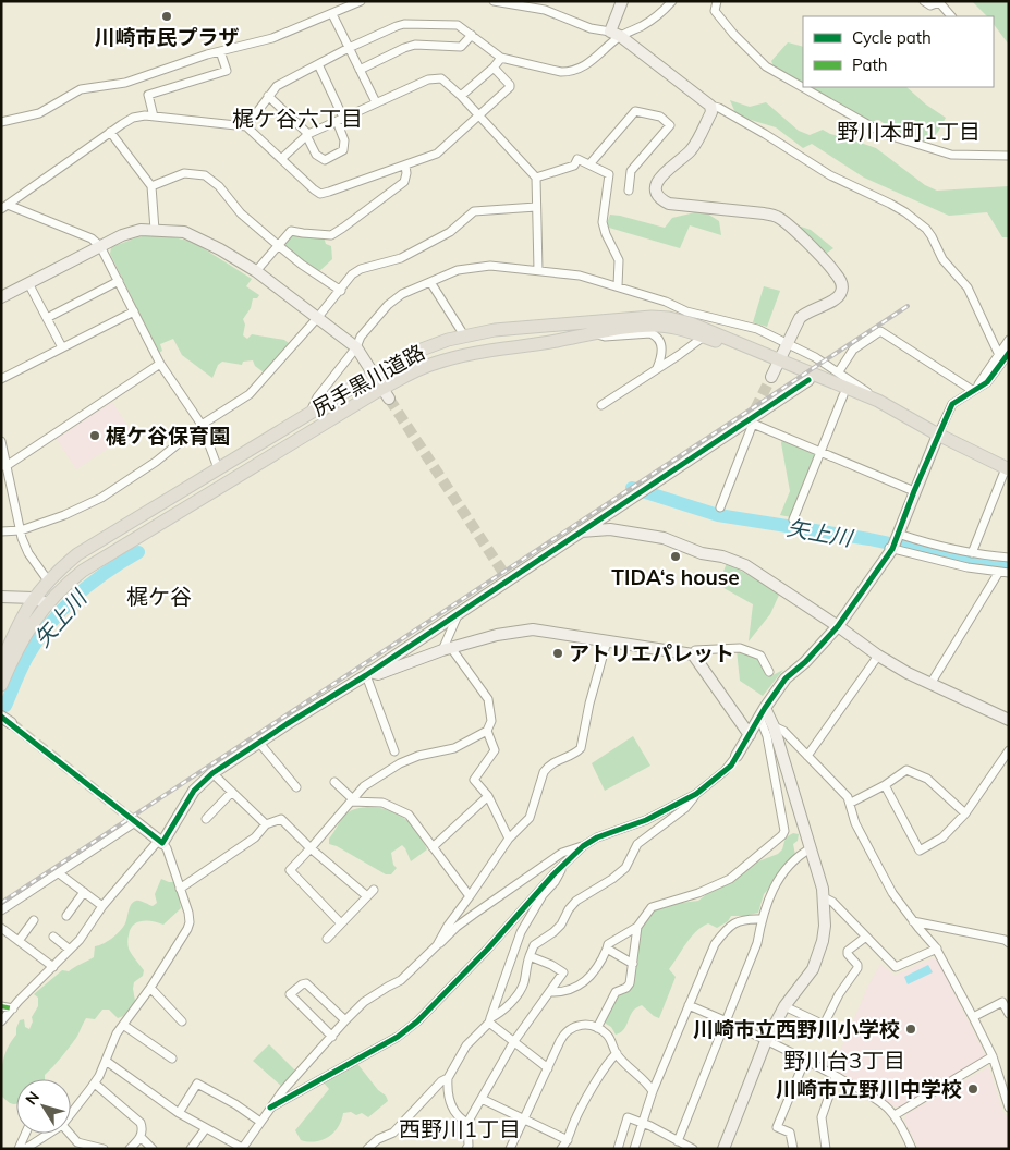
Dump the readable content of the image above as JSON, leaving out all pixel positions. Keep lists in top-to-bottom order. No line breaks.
{"streets":{"main road":["尻手黒川道路"]},"districts":["梶ケ谷六丁目","野川本町1丁目","梶ケ谷","野川台3丁目","西野川1丁目"],"water":["矢上川"],"places":["川崎市民プラザ","梶ケ谷保育園","TIDA‘s house","アトリエパレット","川崎市立西野川小学校","川崎市立野川中学校"],"legend":["Cycle path","Path"],"north":"top left"}
